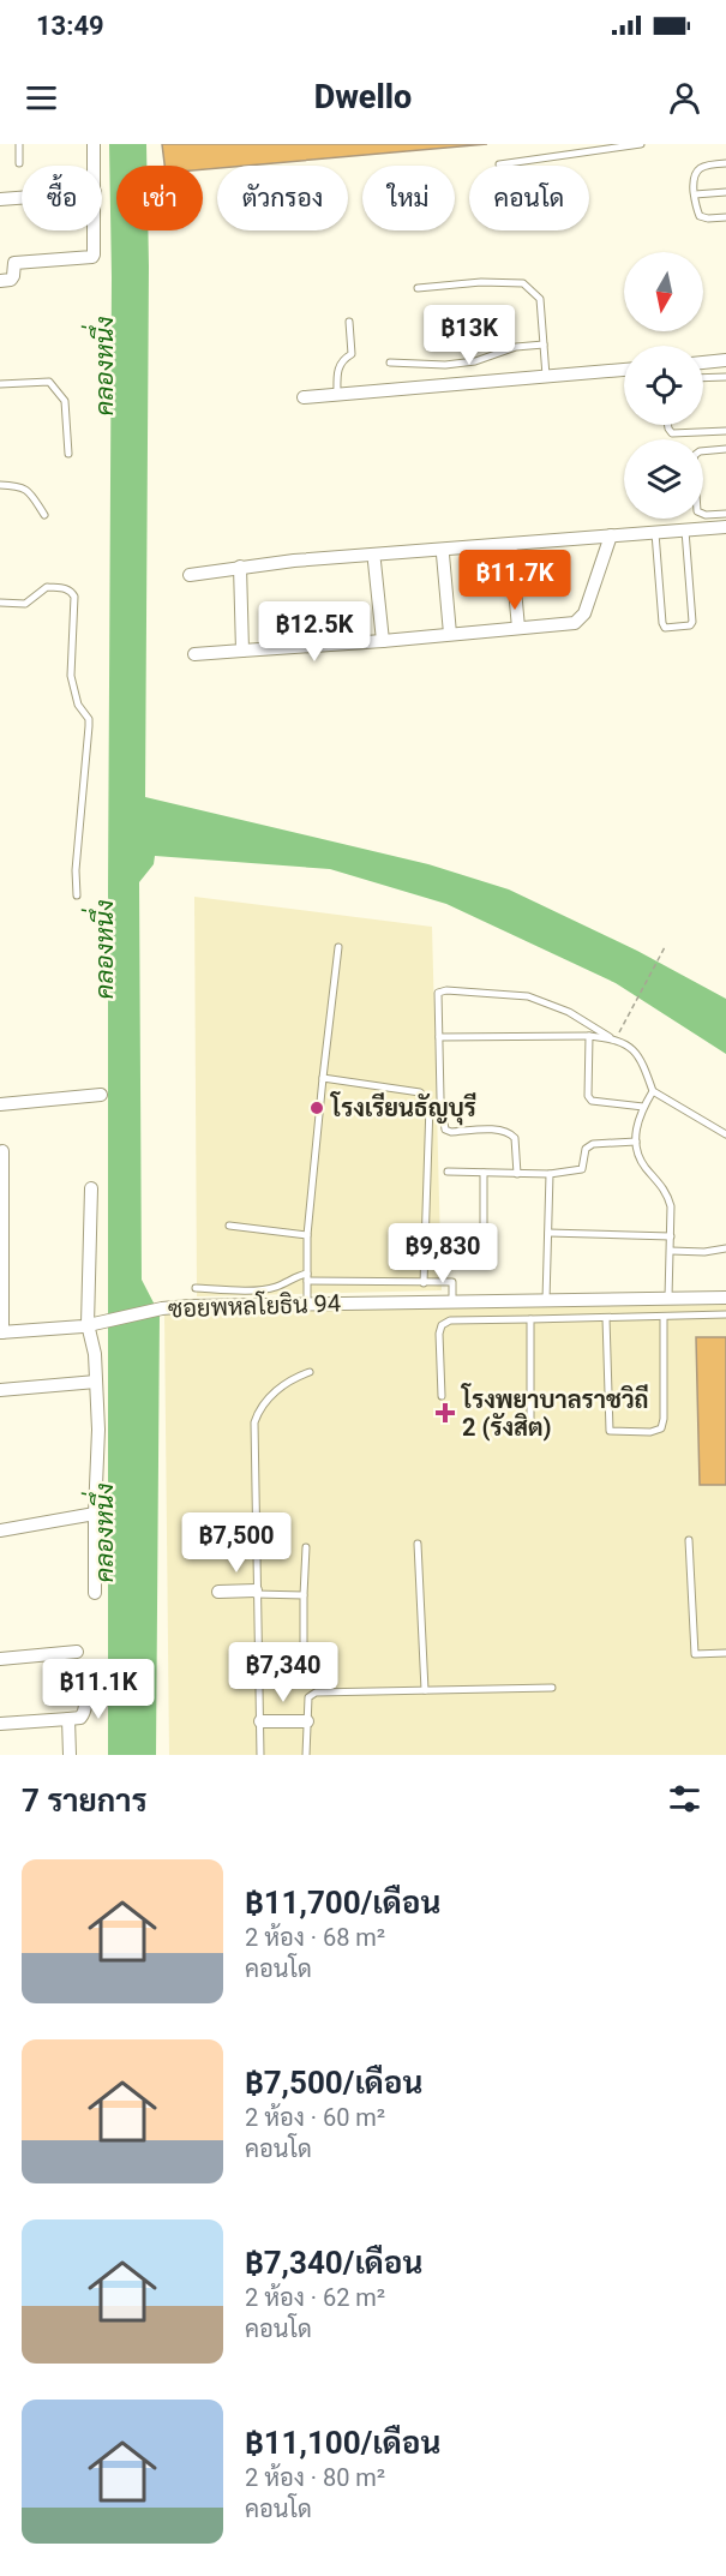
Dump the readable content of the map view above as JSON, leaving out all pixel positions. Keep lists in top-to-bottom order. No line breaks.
{"streets":{"street":["ซอยพหลโยธิน 94"]},"water":["คลองหนึ่ง"],"places":{"other":["โรงเรียนธัญบุรี"],"health":["โรงพยาบาลราชวิถี 2 (รังสิต)"]},"north":"bottom","page":{"status":"13:49","header":"Dwello","chip":["ซื้อ","เช่า","ตัวกรอง","ใหม่","คอนโด"],"price":["฿13K","฿11.7K","฿12.5K","฿9,830","฿7,500","฿7,340","฿11.1K"],"heading":"7 รายการ","list":[{"name":"฿11,700/เดือน","note":"2 ห้อง · 68 m² · คอนโด"},{"name":"฿7,500/เดือน","note":"2 ห้อง · 60 m² · คอนโด"},{"name":"฿7,340/เดือน","note":"2 ห้อง · 62 m² · คอนโด"},{"name":"฿11,100/เดือน","note":"2 ห้อง · 80 m² · คอนโด"}]}}
